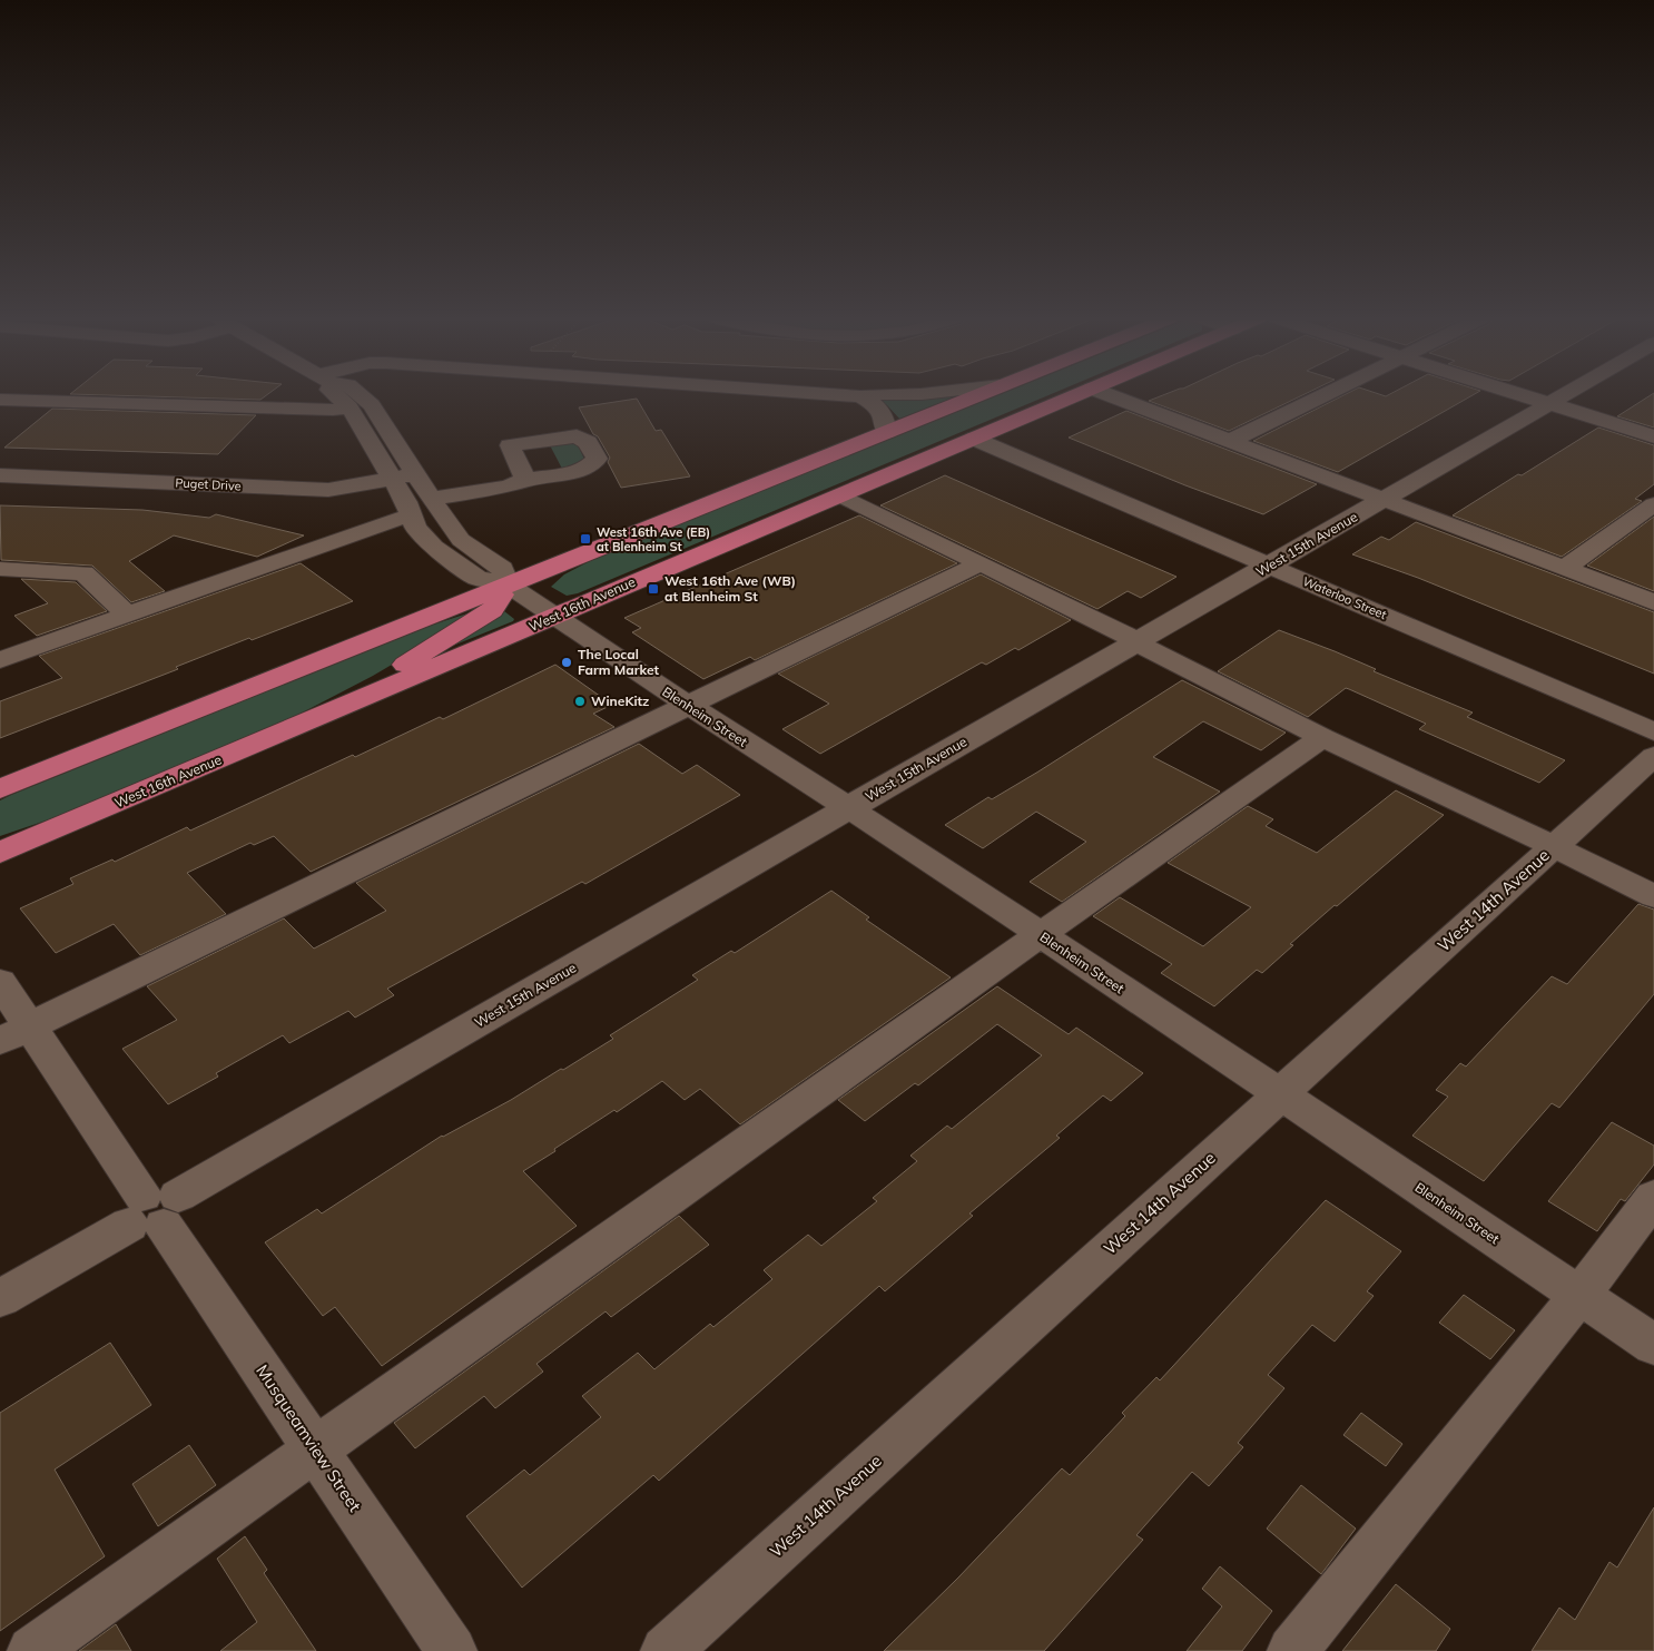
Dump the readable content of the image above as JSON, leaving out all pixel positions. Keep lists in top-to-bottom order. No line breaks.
{"streets":{"main road":["West 16th Avenue"],"street":["Puget Drive","West 15th Avenue","Waterloo Street","Blenheim Street","West 14th Avenue","Musqueamview Street"]},"crossings":[["Puget Drive","Blenheim Street"],["West 15th Avenue","Waterloo Street"],["West 15th Avenue","Blenheim Street"],["West 15th Avenue","Musqueamview Street"],["Waterloo Street","West 16th Avenue"],["West 16th Avenue","Blenheim Street"],["Blenheim Street","West 14th Avenue"]],"places":{"transit":["West 16th Ave (EB) at Blenheim St","West 16th Ave (WB) at Blenheim St"],"other":["The Local Farm Market","WineKitz"]}}
